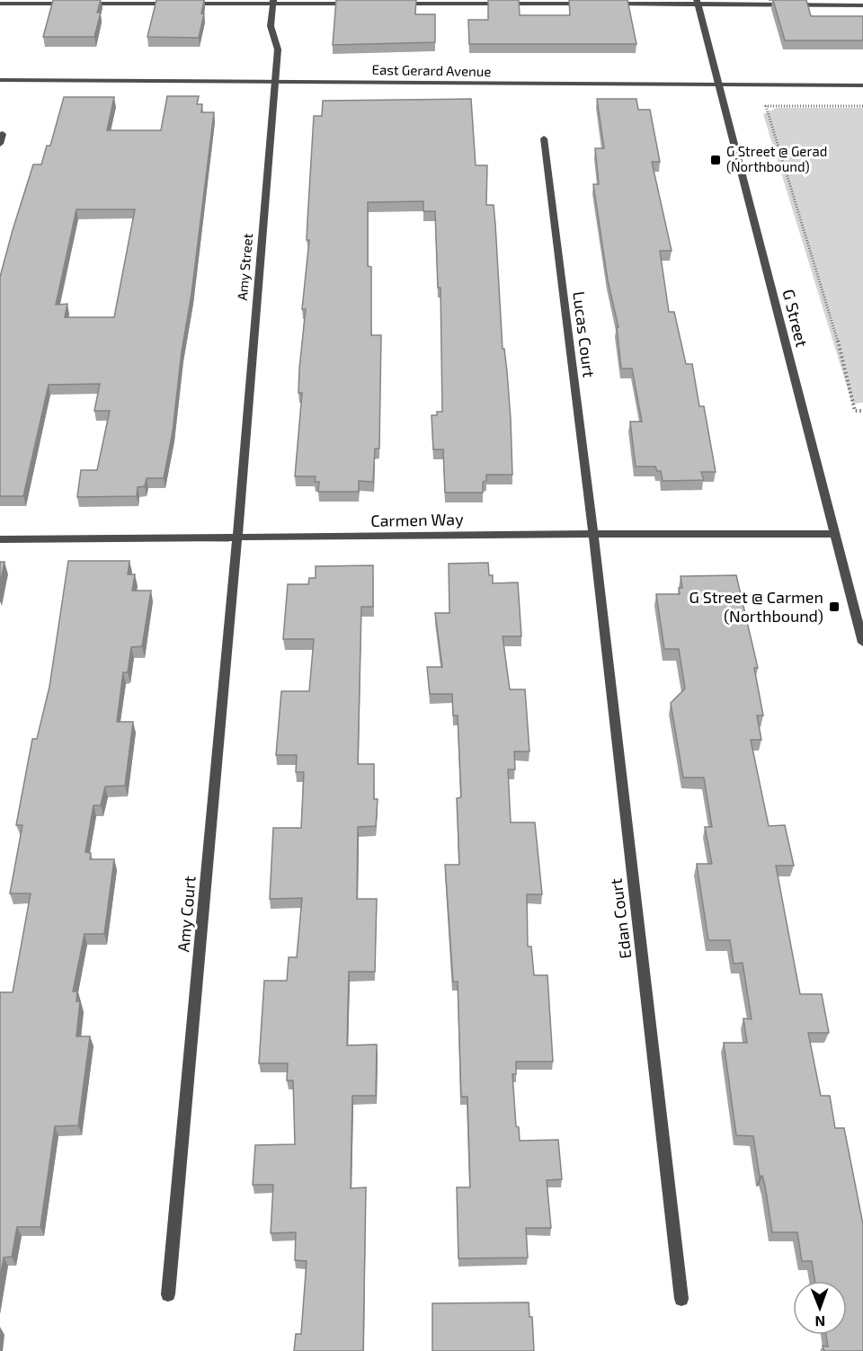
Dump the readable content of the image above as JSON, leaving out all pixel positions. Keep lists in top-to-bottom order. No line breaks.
{"streets":{"street":["East Gerard Avenue","Amy Street","G Street","Lucas Court","Carmen Way","Amy Court","Edan Court"]},"crossings":[["East Gerard Avenue","Amy Street"],["East Gerard Avenue","G Street"],["Amy Street","Carmen Way"],["Amy Street","Amy Court"],["G Street","Carmen Way"],["Lucas Court","Carmen Way"],["Lucas Court","Edan Court"],["Carmen Way","Amy Court"],["Carmen Way","Edan Court"]],"places":{"transit":["G Street @ Gerad (Northbound)","G Street @ Carmen (Northbound)"]},"north":"bottom"}
